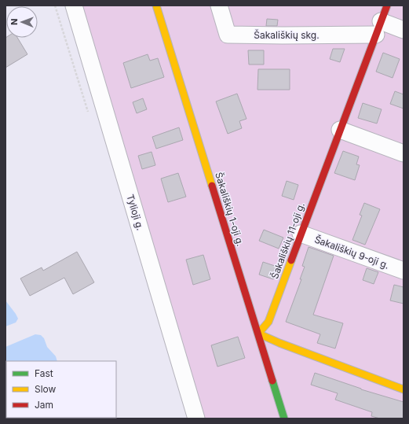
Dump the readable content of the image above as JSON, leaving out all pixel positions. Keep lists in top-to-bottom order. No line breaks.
{"streets":{"street":["Šakališkių skg.","Šakališkių 1-oji g.","Tylioji g.","Šakališkių 11-oji g.","Šakališkių 9-oji g."]},"crossings":[["Šakališkių skg.","Šakališkių 11-oji g."],["Šakališkių 1-oji g.","Šakališkių 11-oji g."],["Šakališkių 11-oji g.","Šakališkių 9-oji g."]],"legend":["Fast","Slow","Jam"],"north":"left"}
